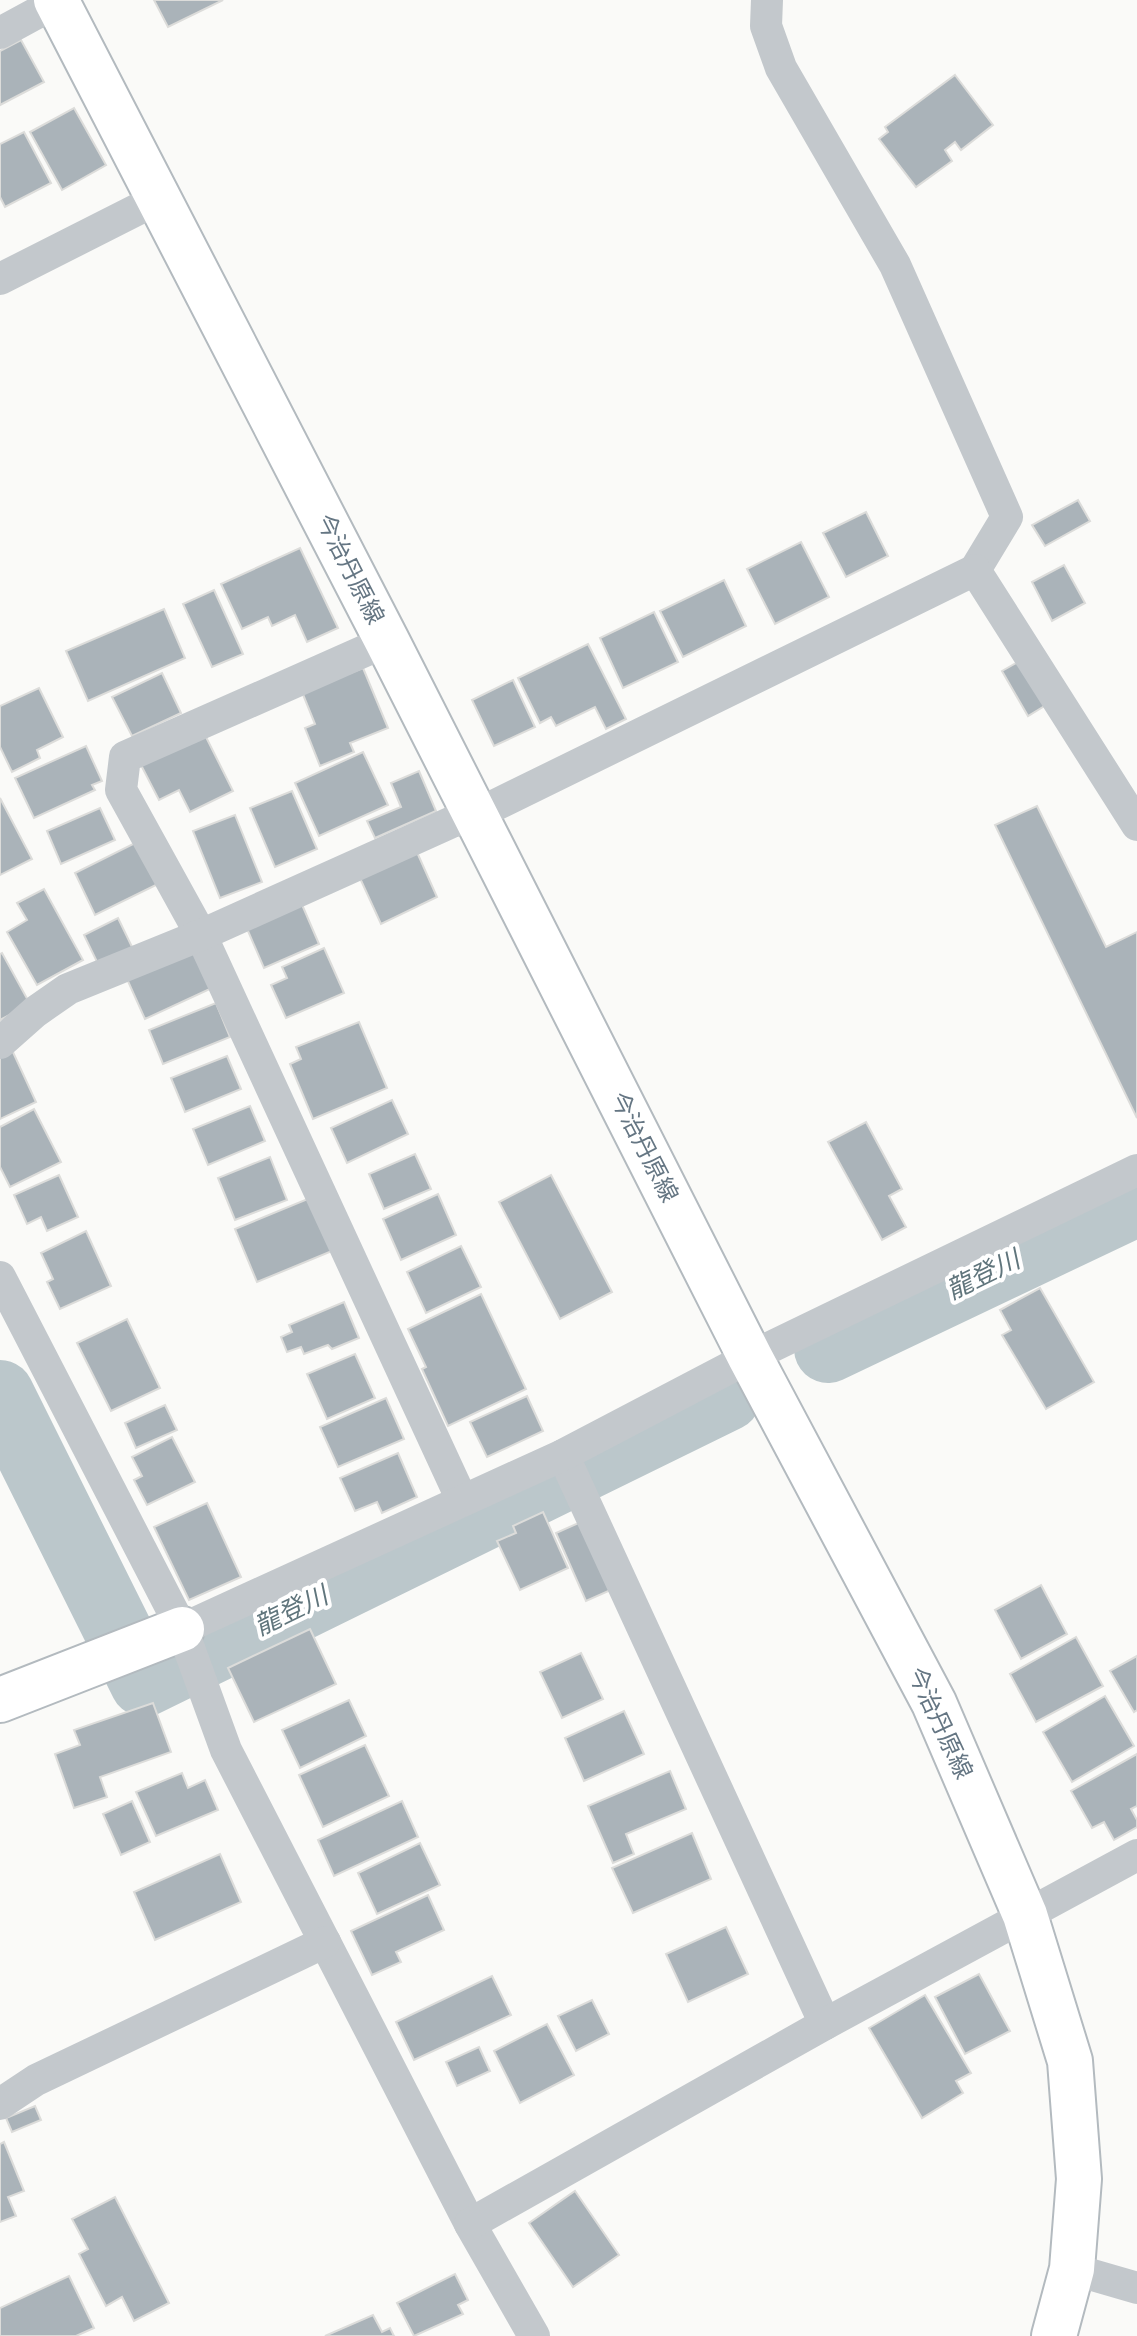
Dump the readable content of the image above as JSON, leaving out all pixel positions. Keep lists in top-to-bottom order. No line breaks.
{"streets":{"main road":["今治丹原線"]},"water":["龍登川"]}
